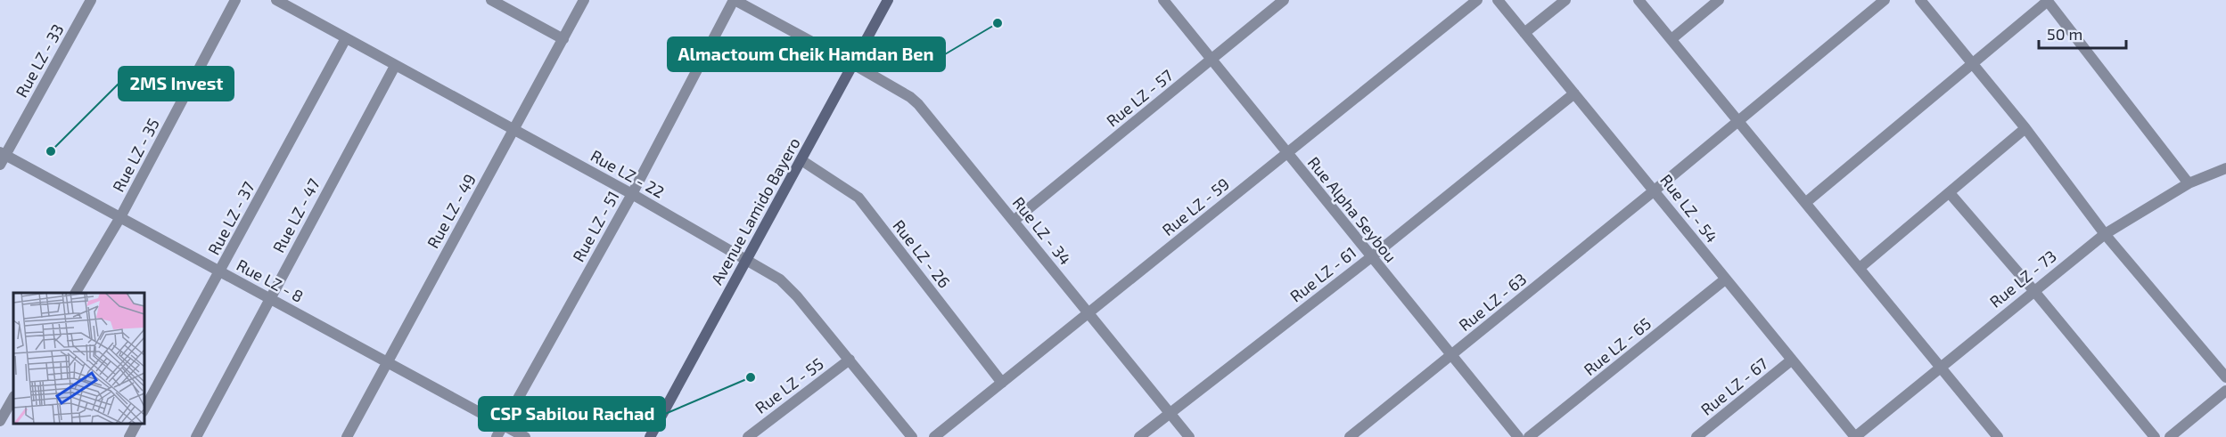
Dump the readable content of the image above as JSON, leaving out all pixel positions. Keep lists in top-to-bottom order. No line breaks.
{"streets":{"street":["Rue LZ - 33","Rue LZ - 57","Rue LZ - 35","Rue LZ - 22","Rue LZ - 59","Rue LZ - 54","Rue Alpha Seybou","Rue LZ - 49","Avenue Lamido Bayero","Rue LZ - 47","Rue LZ - 37","Rue LZ - 51","Rue LZ - 34","Rue LZ - 26","Rue LZ - 61","Rue LZ - 73","Rue LZ - 8","Rue LZ - 63","Rue LZ - 65","Rue LZ - 55","Rue LZ - 67"]},"crossings":[["Rue LZ - 33","Rue LZ - 8"],["Rue LZ - 57","Rue Alpha Seybou"],["Rue LZ - 57","Rue LZ - 34"],["Rue LZ - 35","Rue LZ - 8"],["Rue LZ - 22","Rue LZ - 49"],["Rue LZ - 22","Avenue Lamido Bayero"],["Rue LZ - 22","Rue LZ - 47"],["Rue LZ - 22","Rue LZ - 37"],["Rue LZ - 22","Rue LZ - 51"],["Rue LZ - 22","Rue LZ - 55"],["Rue LZ - 59","Rue Alpha Seybou"],["Rue LZ - 59","Rue LZ - 34"],["Rue LZ - 59","Rue LZ - 26"],["Rue LZ - 54","Rue LZ - 61"],["Rue LZ - 54","Rue LZ - 73"],["Rue LZ - 54","Rue LZ - 63"],["Rue LZ - 54","Rue LZ - 65"],["Rue LZ - 54","Rue LZ - 67"],["Rue Alpha Seybou","Rue LZ - 61"],["Rue Alpha Seybou","Rue LZ - 63"],["Rue LZ - 49","Rue LZ - 8"],["Avenue Lamido Bayero","Rue LZ - 34"],["Avenue Lamido Bayero","Rue LZ - 26"],["Rue LZ - 47","Rue LZ - 8"],["Rue LZ - 37","Rue LZ - 8"],["Rue LZ - 51","Rue LZ - 34"],["Rue LZ - 51","Rue LZ - 8"],["Rue LZ - 34","Rue LZ - 61"]],"places":["Almactoum Cheik Hamdan Ben","2MS Invest","CSP Sabilou Rachad"],"scale_bar":"50 m"}
